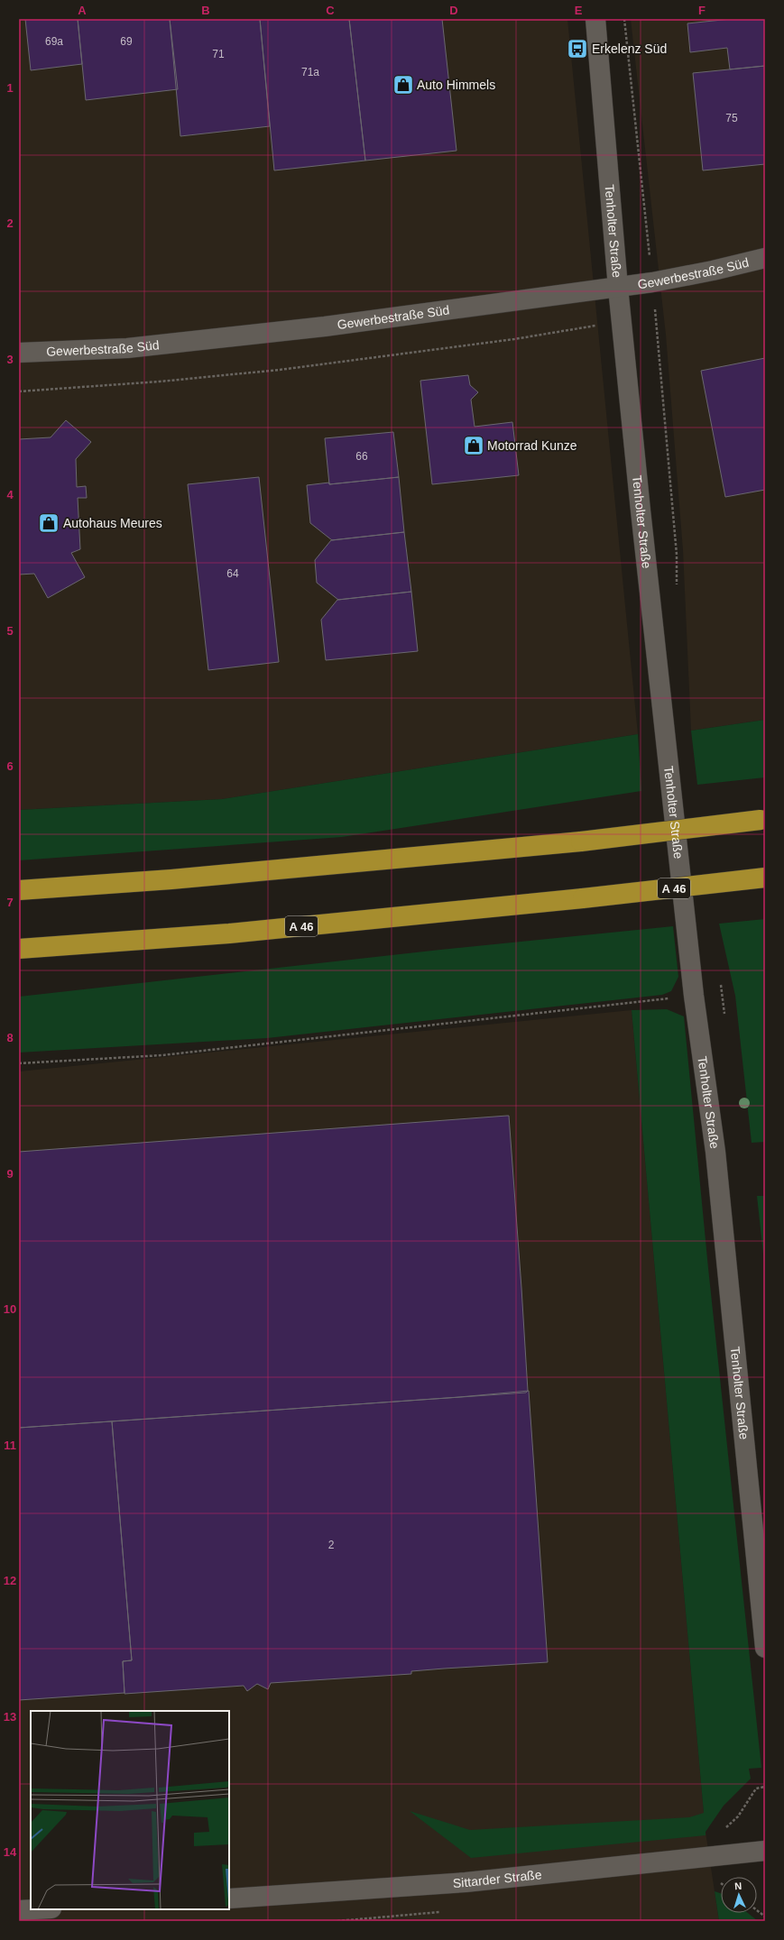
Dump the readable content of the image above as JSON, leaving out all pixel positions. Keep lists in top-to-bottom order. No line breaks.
{"streets":{"highway":["A 46"],"street":["Tenholter Straße","Gewerbestraße Süd","Sittarder Straße"]},"crossings":[["Tenholter Straße","Gewerbestraße Süd"]],"places":{"bus stop":["Erkelenz Süd"],"shop":["Auto Himmels","Motorrad Kunze","Autohaus Meures"]},"house_numbers":["69a","69","71","71a","75","66","64","2"],"north":"top","grid":{"columns":["A","B","C","D","E","F"],"rows":["1","2","3","4","5","6","7","8","9","10","11","12","13","14"]}}
